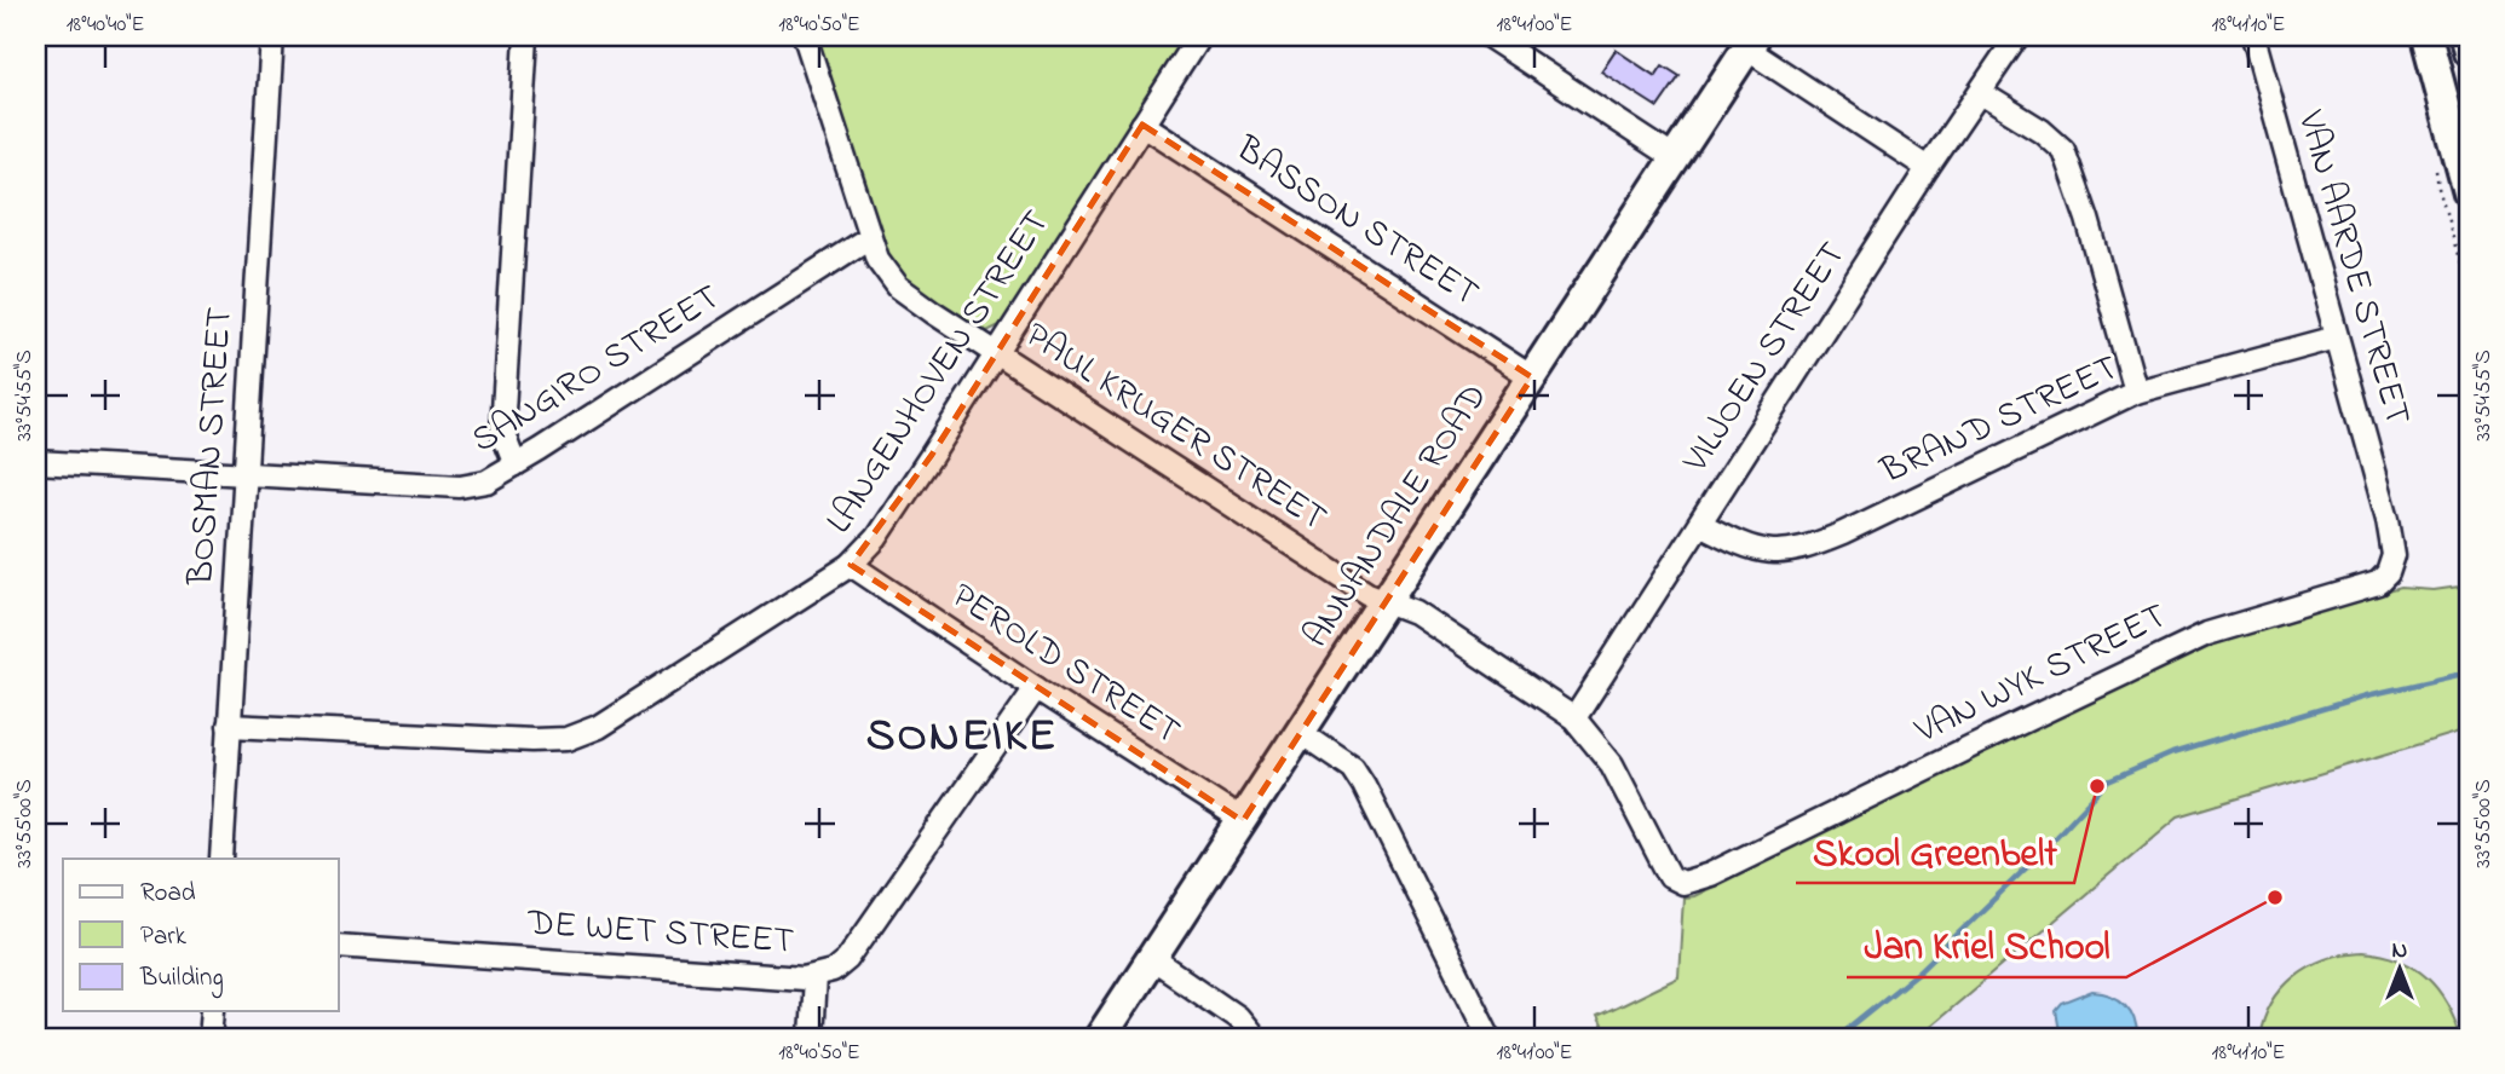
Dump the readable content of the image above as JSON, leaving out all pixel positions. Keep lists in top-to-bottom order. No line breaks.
{"streets":{"street":["BASSON STREET","VAN AARDE STREET","VILJOEN STREET","SANGIRO STREET","LANGENHOVEN STREET","BRAND STREET","PAUL KRUGER STREET","BOSMAN STREET","ANNANDALE ROAD","PEROLD STREET","VAN WYK STREET","DE WET STREET"]},"crossings":[["BASSON STREET","LANGENHOVEN STREET"],["BASSON STREET","ANNANDALE ROAD"],["VAN AARDE STREET","BRAND STREET"],["VAN AARDE STREET","VAN WYK STREET"],["VILJOEN STREET","BRAND STREET"],["VILJOEN STREET","PAUL KRUGER STREET"],["SANGIRO STREET","PAUL KRUGER STREET"],["SANGIRO STREET","BOSMAN STREET"],["LANGENHOVEN STREET","PAUL KRUGER STREET"],["LANGENHOVEN STREET","BOSMAN STREET"],["LANGENHOVEN STREET","PEROLD STREET"],["PAUL KRUGER STREET","ANNANDALE ROAD"],["PAUL KRUGER STREET","VAN WYK STREET"],["ANNANDALE ROAD","PEROLD STREET"],["PEROLD STREET","DE WET STREET"]],"districts":["SONEIKE"],"places":["Skool Greenbelt","Jan Kriel School"],"legend":["Road","Park","Building"],"north":"top","coordinates":["18°40'40\"E","18°40'50\"E","18°41'00\"E","18°41'10\"E","33°54'55\"S","33°55'00\"S"]}
